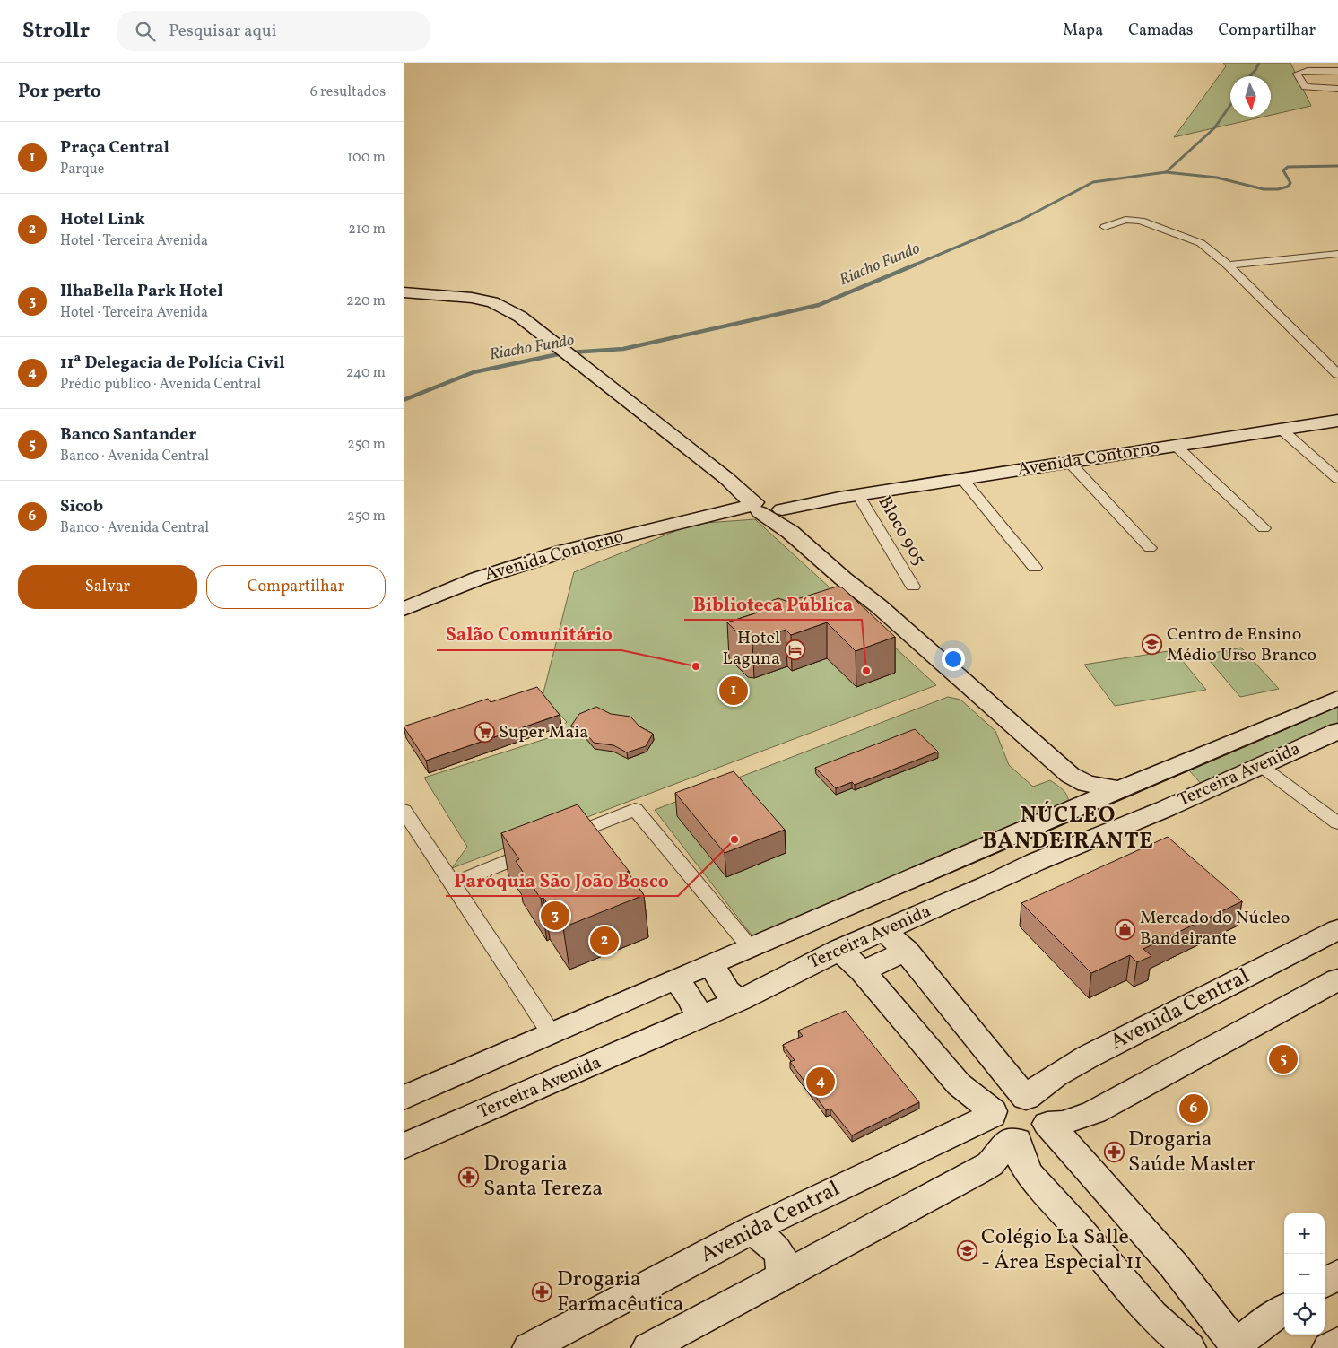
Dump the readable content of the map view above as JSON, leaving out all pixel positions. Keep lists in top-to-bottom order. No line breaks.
{"streets":{"street":["Avenida Contorno","Bloco 905","Terceira Avenida","Avenida Central"]},"crossings":[["Avenida Contorno","Bloco 905"]],"districts":["NÚCLEO BANDEIRANTE"],"water":["Riacho Fundo"],"places":{"school or university":["Centro de Ensino Médio Urso Branco","Colégio La Salle - Área Especial 11"],"hotel":["Hotel Laguna"],"other":["Salão Comunitário","Biblioteca Pública","Paróquia São João Bosco"],"supermarket":["Super Maia"],"shop":["Mercado do Núcleo Bandeirante"],"pharmacy":["Drogaria Saúde Master","Drogaria Santa Tereza","Drogaria Farmacêutica"]},"north":"bottom","page":{"header":"Strollr","search":"Pesquisar aqui","nav":["Mapa","Camadas","Compartilhar"],"heading":["Por perto","6 resultados"],"list":[{"mark":"1","name":"Praça Central","note":"Parque","value":"100 m"},{"mark":"2","name":"Hotel Link","note":"Hotel · Terceira Avenida","value":"210 m"},{"mark":"3","name":"IlhaBella Park Hotel","note":"Hotel · Terceira Avenida","value":"220 m"},{"mark":"4","name":"11ª Delegacia de Polícia Civil","note":"Prédio público · Avenida Central","value":"240 m"},{"mark":"5","name":"Banco Santander","note":"Banco · Avenida Central","value":"250 m"},{"mark":"6","name":"Sicob","note":"Banco · Avenida Central","value":"250 m"}],"buttons":["Salvar","Compartilhar"],"pins":["1","3","2","5","4","6"],"map_buttons":["+","−"]}}
